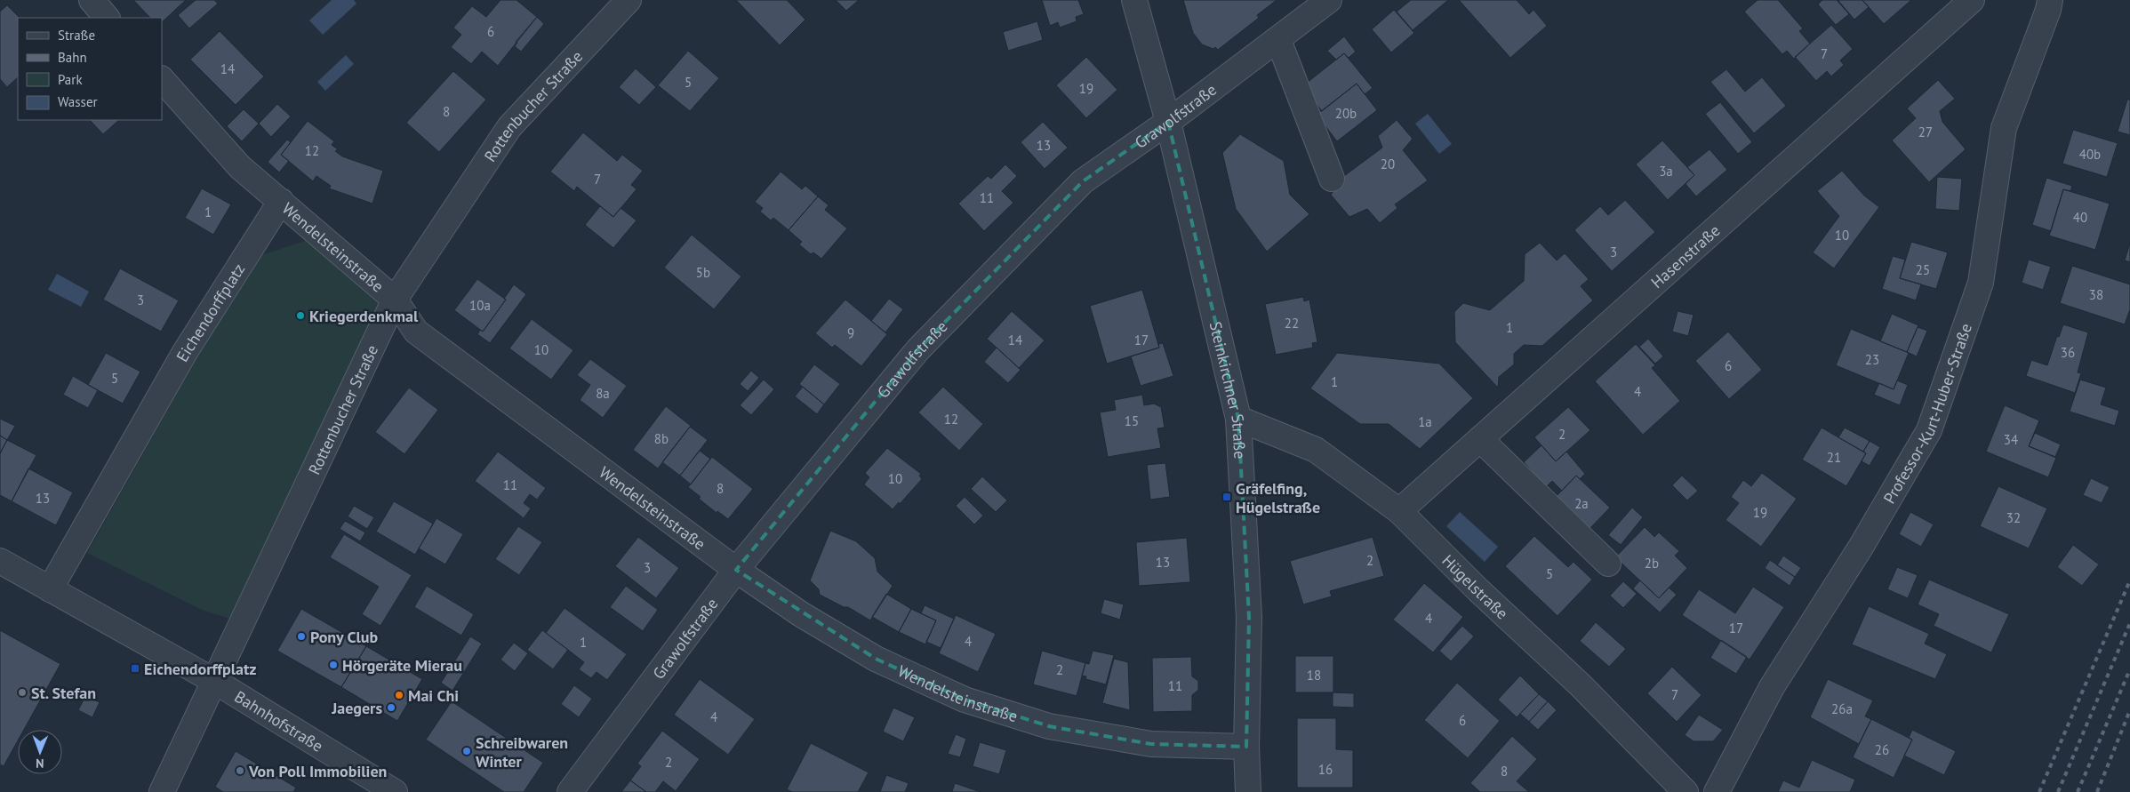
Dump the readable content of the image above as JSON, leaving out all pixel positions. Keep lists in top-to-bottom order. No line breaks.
{"streets":{"street":["Rottenbucher Straße","Grawolfstraße","Wendelsteinstraße","Hasenstraße","Eichendorffplatz","Steinkirchner Straße","Professor-Kurt-Huber-Straße","Hügelstraße","Bahnhofstraße"]},"crossings":[["Rottenbucher Straße","Wendelsteinstraße"],["Rottenbucher Straße","Bahnhofstraße"],["Grawolfstraße","Wendelsteinstraße"],["Grawolfstraße","Steinkirchner Straße"],["Wendelsteinstraße","Eichendorffplatz"],["Wendelsteinstraße","Steinkirchner Straße"],["Hasenstraße","Hügelstraße"],["Eichendorffplatz","Bahnhofstraße"],["Steinkirchner Straße","Hügelstraße"]],"places":{"other":["Kriegerdenkmal","Pony Club","Hörgeräte Mierau","St. Stefan","Mai Chi","Jaegers","Schreibwaren Winter","Von Poll Immobilien"],"transit":["Gräfelfing, Hügelstraße","Eichendorffplatz"]},"house_numbers":["6","7","14","5","19","8","20b","27","13","12","40b","20","3a","7","11","1","40","10","3","25","5b","38","3","10a","22","1","9","14","17","10","36","23","6","5","1","4","8a","12","15","1a","2","8b","34","21","10","11","8","13","2a","19","32","2","13","2b","3","5","4","17","4","1","2","18","11","7","26a","4","6","26","2","16","8"],"legend":["Straße","Bahn","Park","Wasser"],"north":"bottom"}
